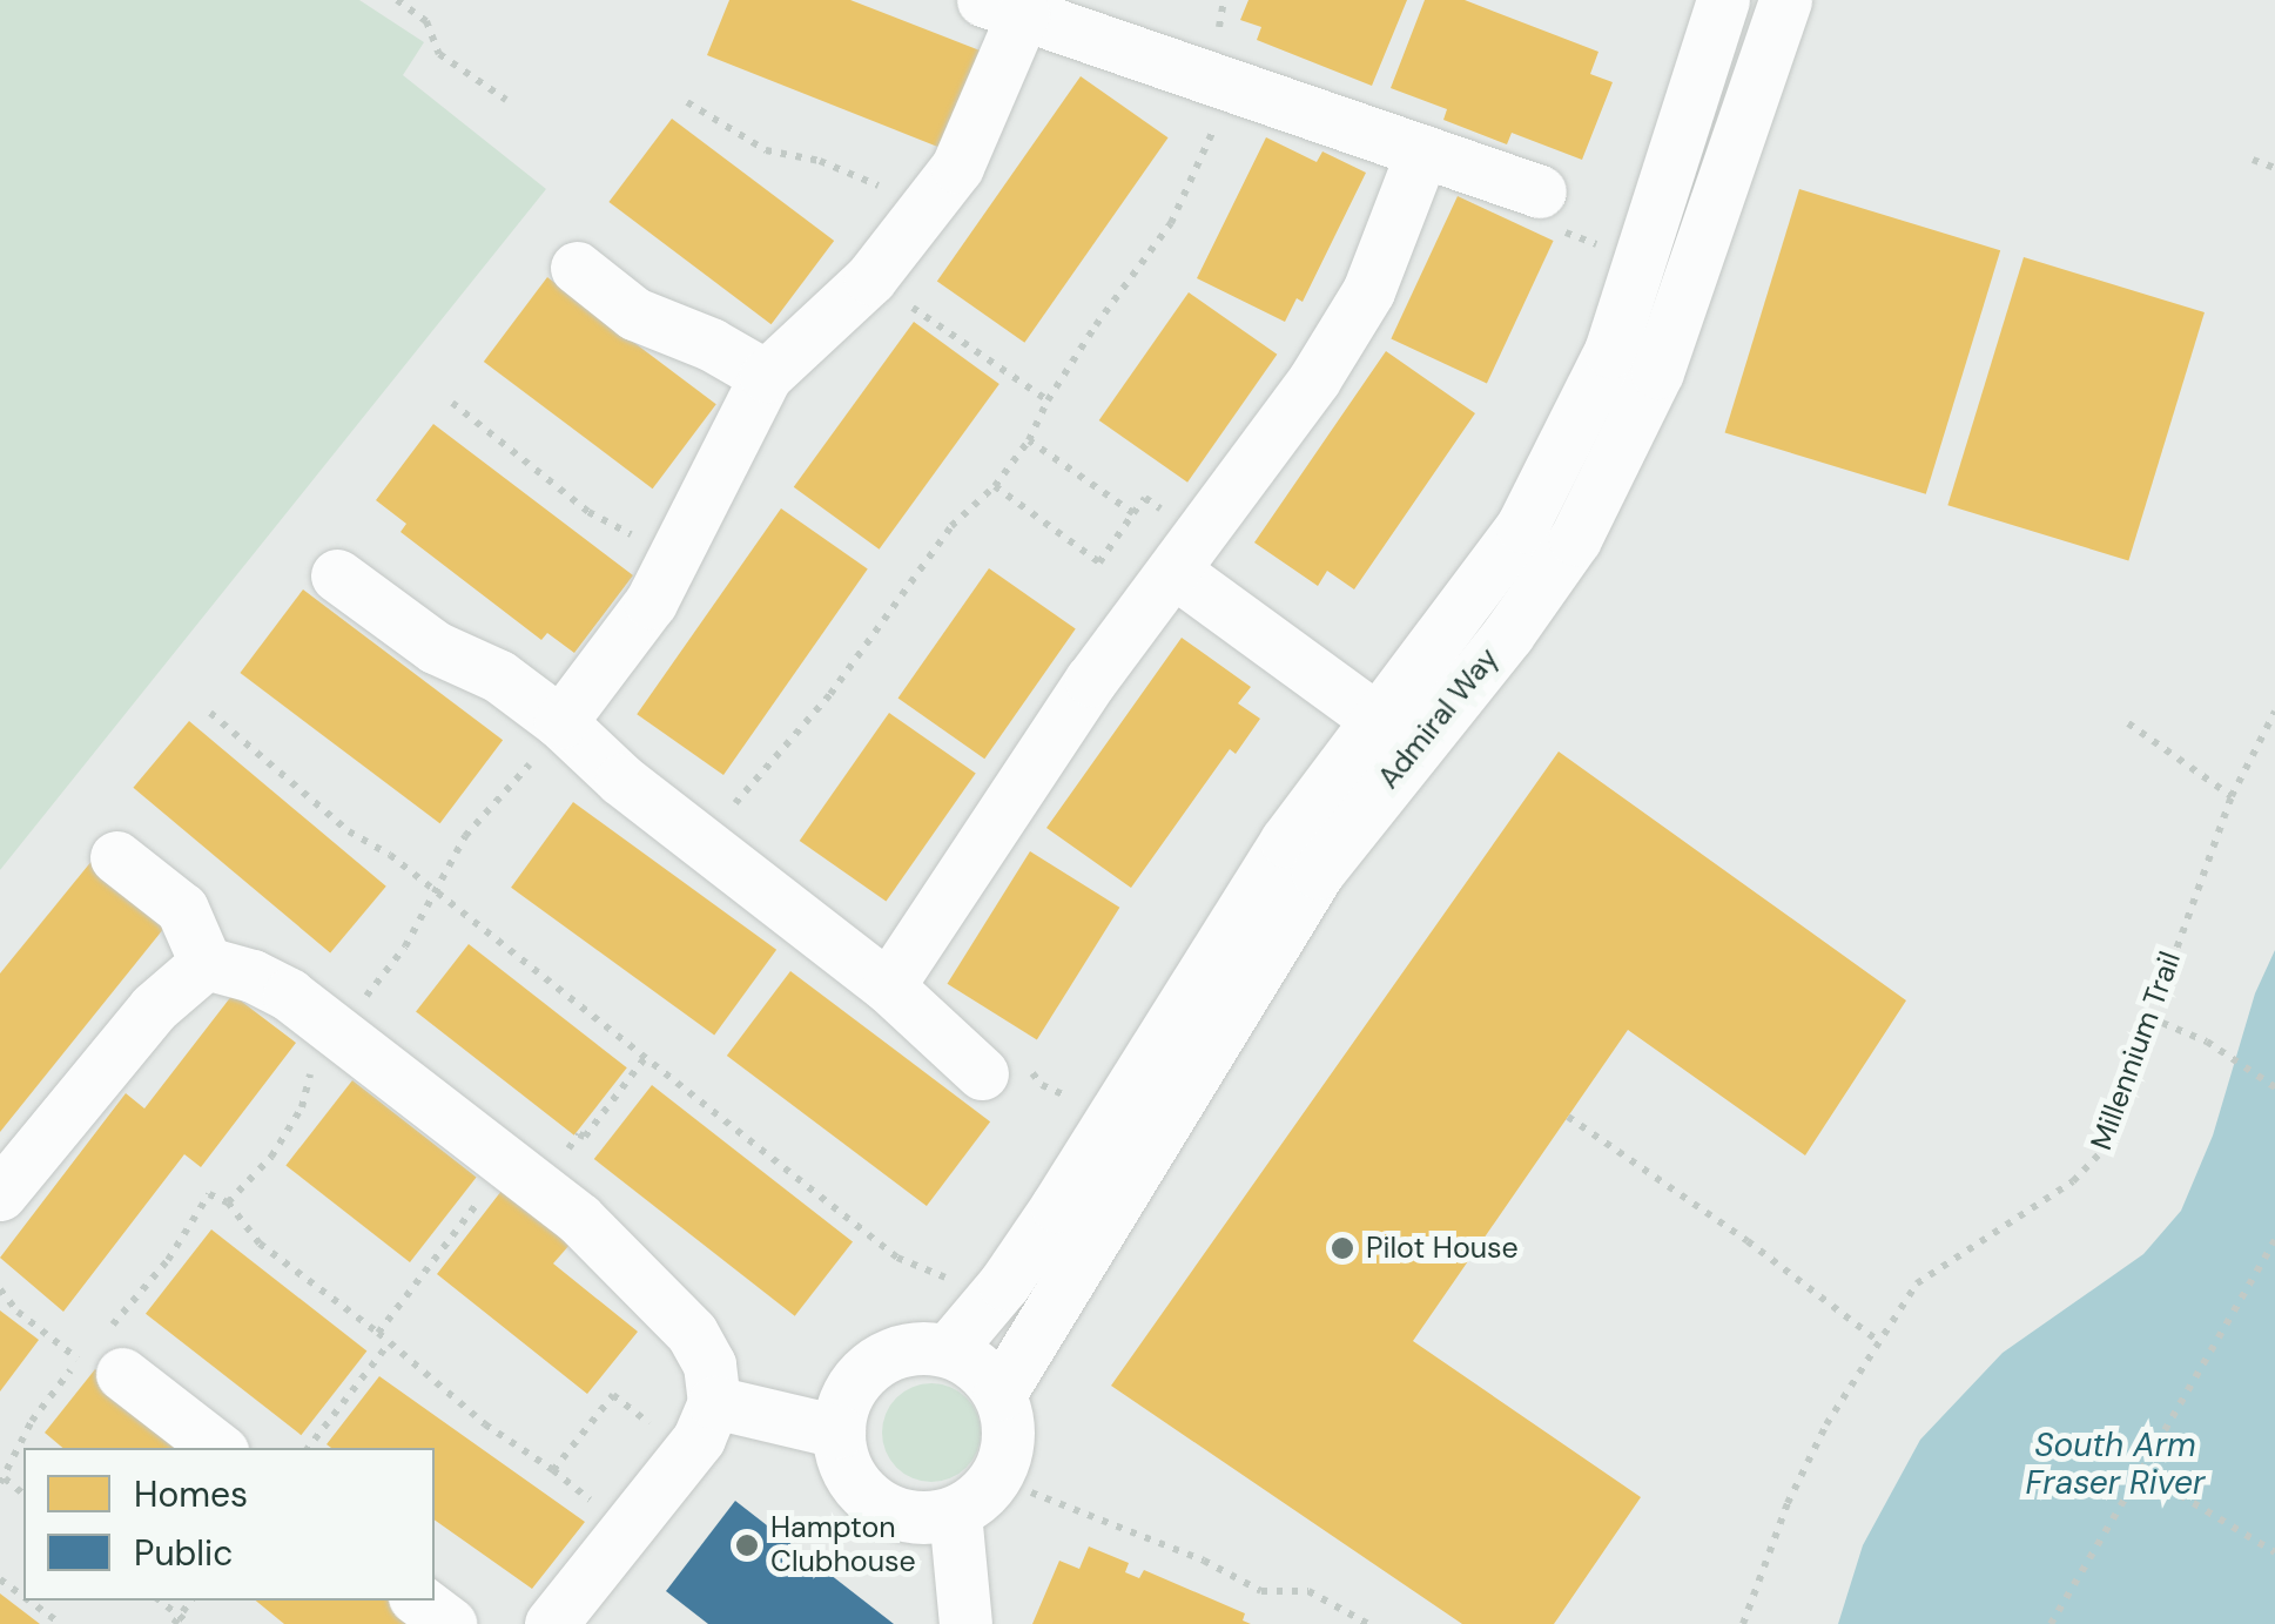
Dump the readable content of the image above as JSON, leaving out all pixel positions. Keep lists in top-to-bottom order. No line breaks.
{"streets":{"street":["Admiral Way"],"path":["Millennium Trail"]},"water":["South Arm Fraser River"],"places":["Pilot House","Hampton Clubhouse"],"legend":["Homes","Public"]}
